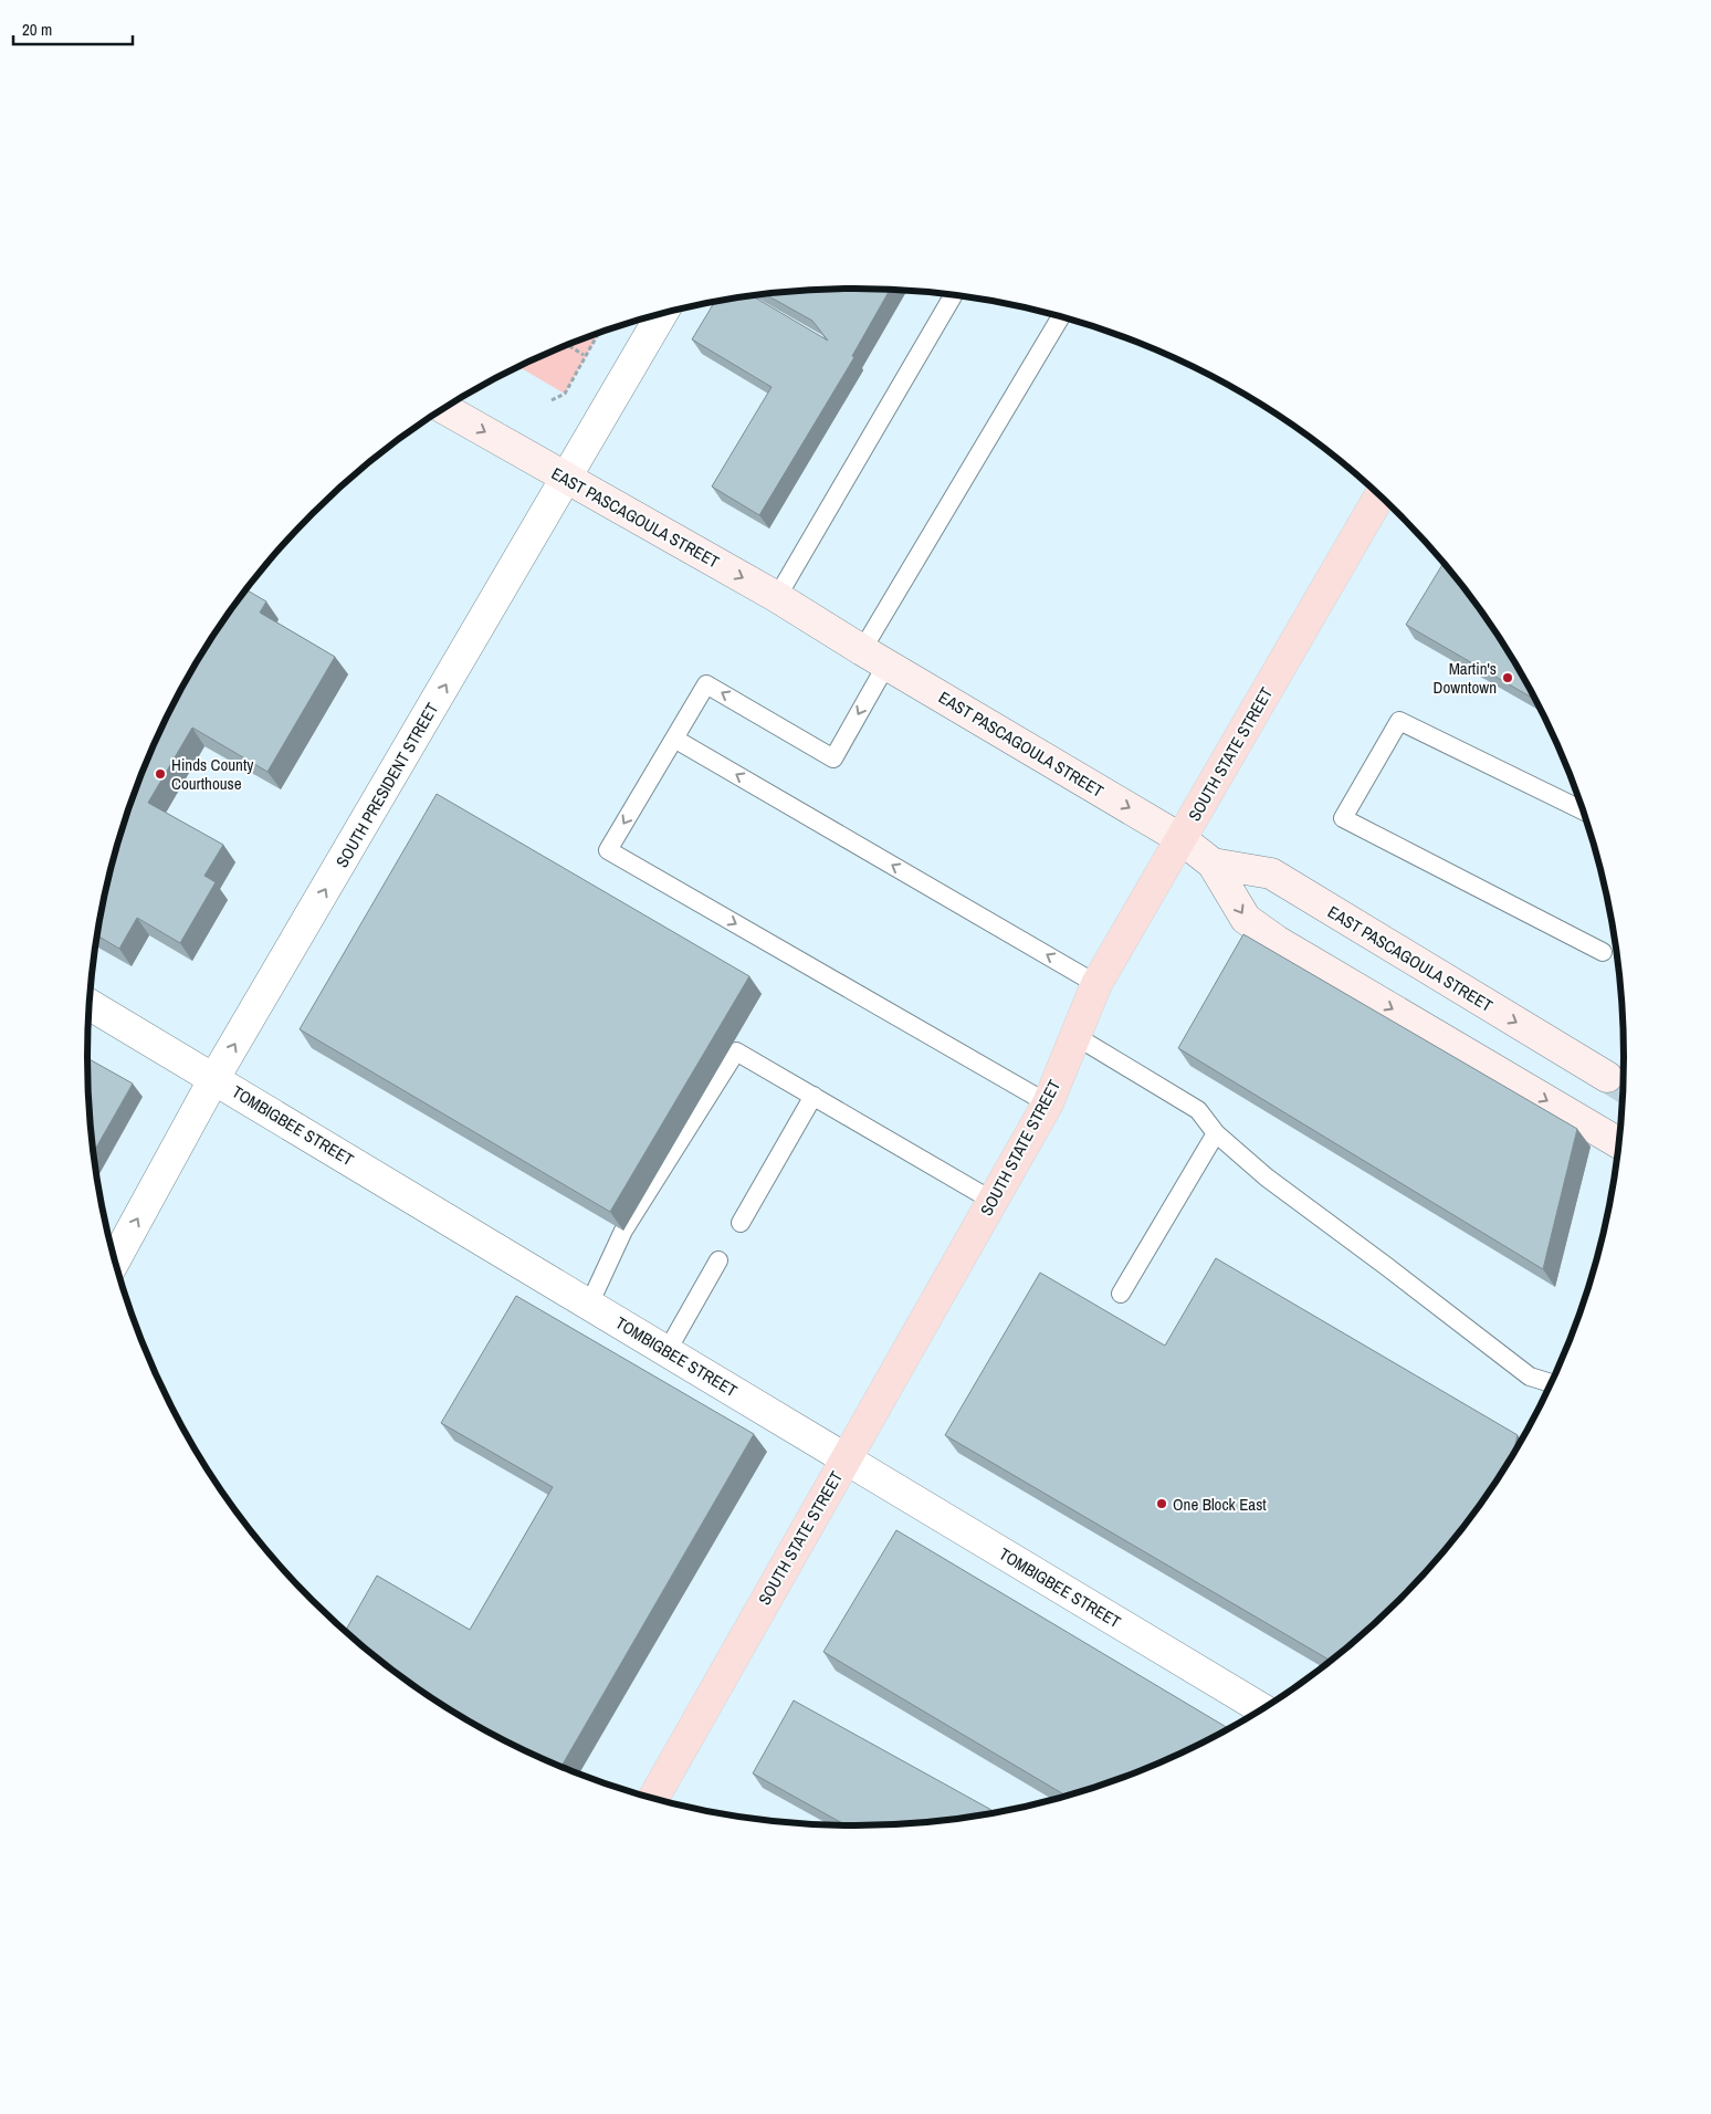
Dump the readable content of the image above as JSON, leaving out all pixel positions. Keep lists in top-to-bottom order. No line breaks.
{"streets":{"main road":["EAST PASCAGOULA STREET","SOUTH STATE STREET"],"street":["SOUTH PRESIDENT STREET","TOMBIGBEE STREET"]},"crossings":[["EAST PASCAGOULA STREET","SOUTH STATE STREET"],["EAST PASCAGOULA STREET","SOUTH PRESIDENT STREET"],["SOUTH STATE STREET","TOMBIGBEE STREET"],["SOUTH PRESIDENT STREET","TOMBIGBEE STREET"]],"one_way":["SOUTH PRESIDENT STREET"],"places":["Martin's Downtown","Hinds County Courthouse","One Block East"],"scale_bar":"20 m"}
